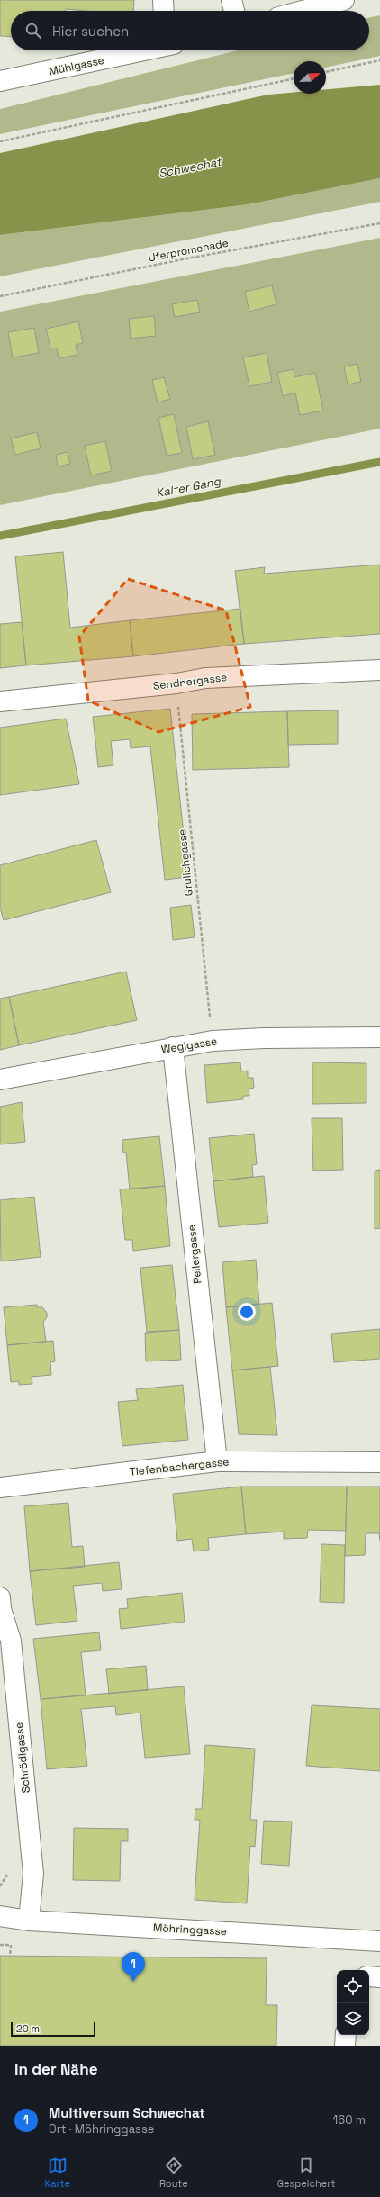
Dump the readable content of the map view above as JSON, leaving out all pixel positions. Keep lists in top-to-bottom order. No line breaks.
{"streets":{"street":["Mühlgasse","Sendnergasse","Weglgasse","Pellergasse","Tiefenbachergasse","Schrödlgasse","Möhringgasse"],"path":["Uferpromenade","Grulichgasse"]},"crossings":[["Sendnergasse","Grulichgasse"],["Grulichgasse","Weglgasse"],["Weglgasse","Pellergasse"],["Pellergasse","Tiefenbachergasse"],["Schrödlgasse","Möhringgasse"]],"water":["Schwechat","Kalter Gang"],"scale_bar":"20 m","north":"top right","page":{"search":"Hier suchen","pins":"1","scale":"20 m","heading":"In der Nähe","list":[{"mark":"1","name":"Multiversum Schwechat","note":"Ort · Möhringgasse","value":"160 m"}],"nav":["Karte","Route","Gespeichert"]}}
